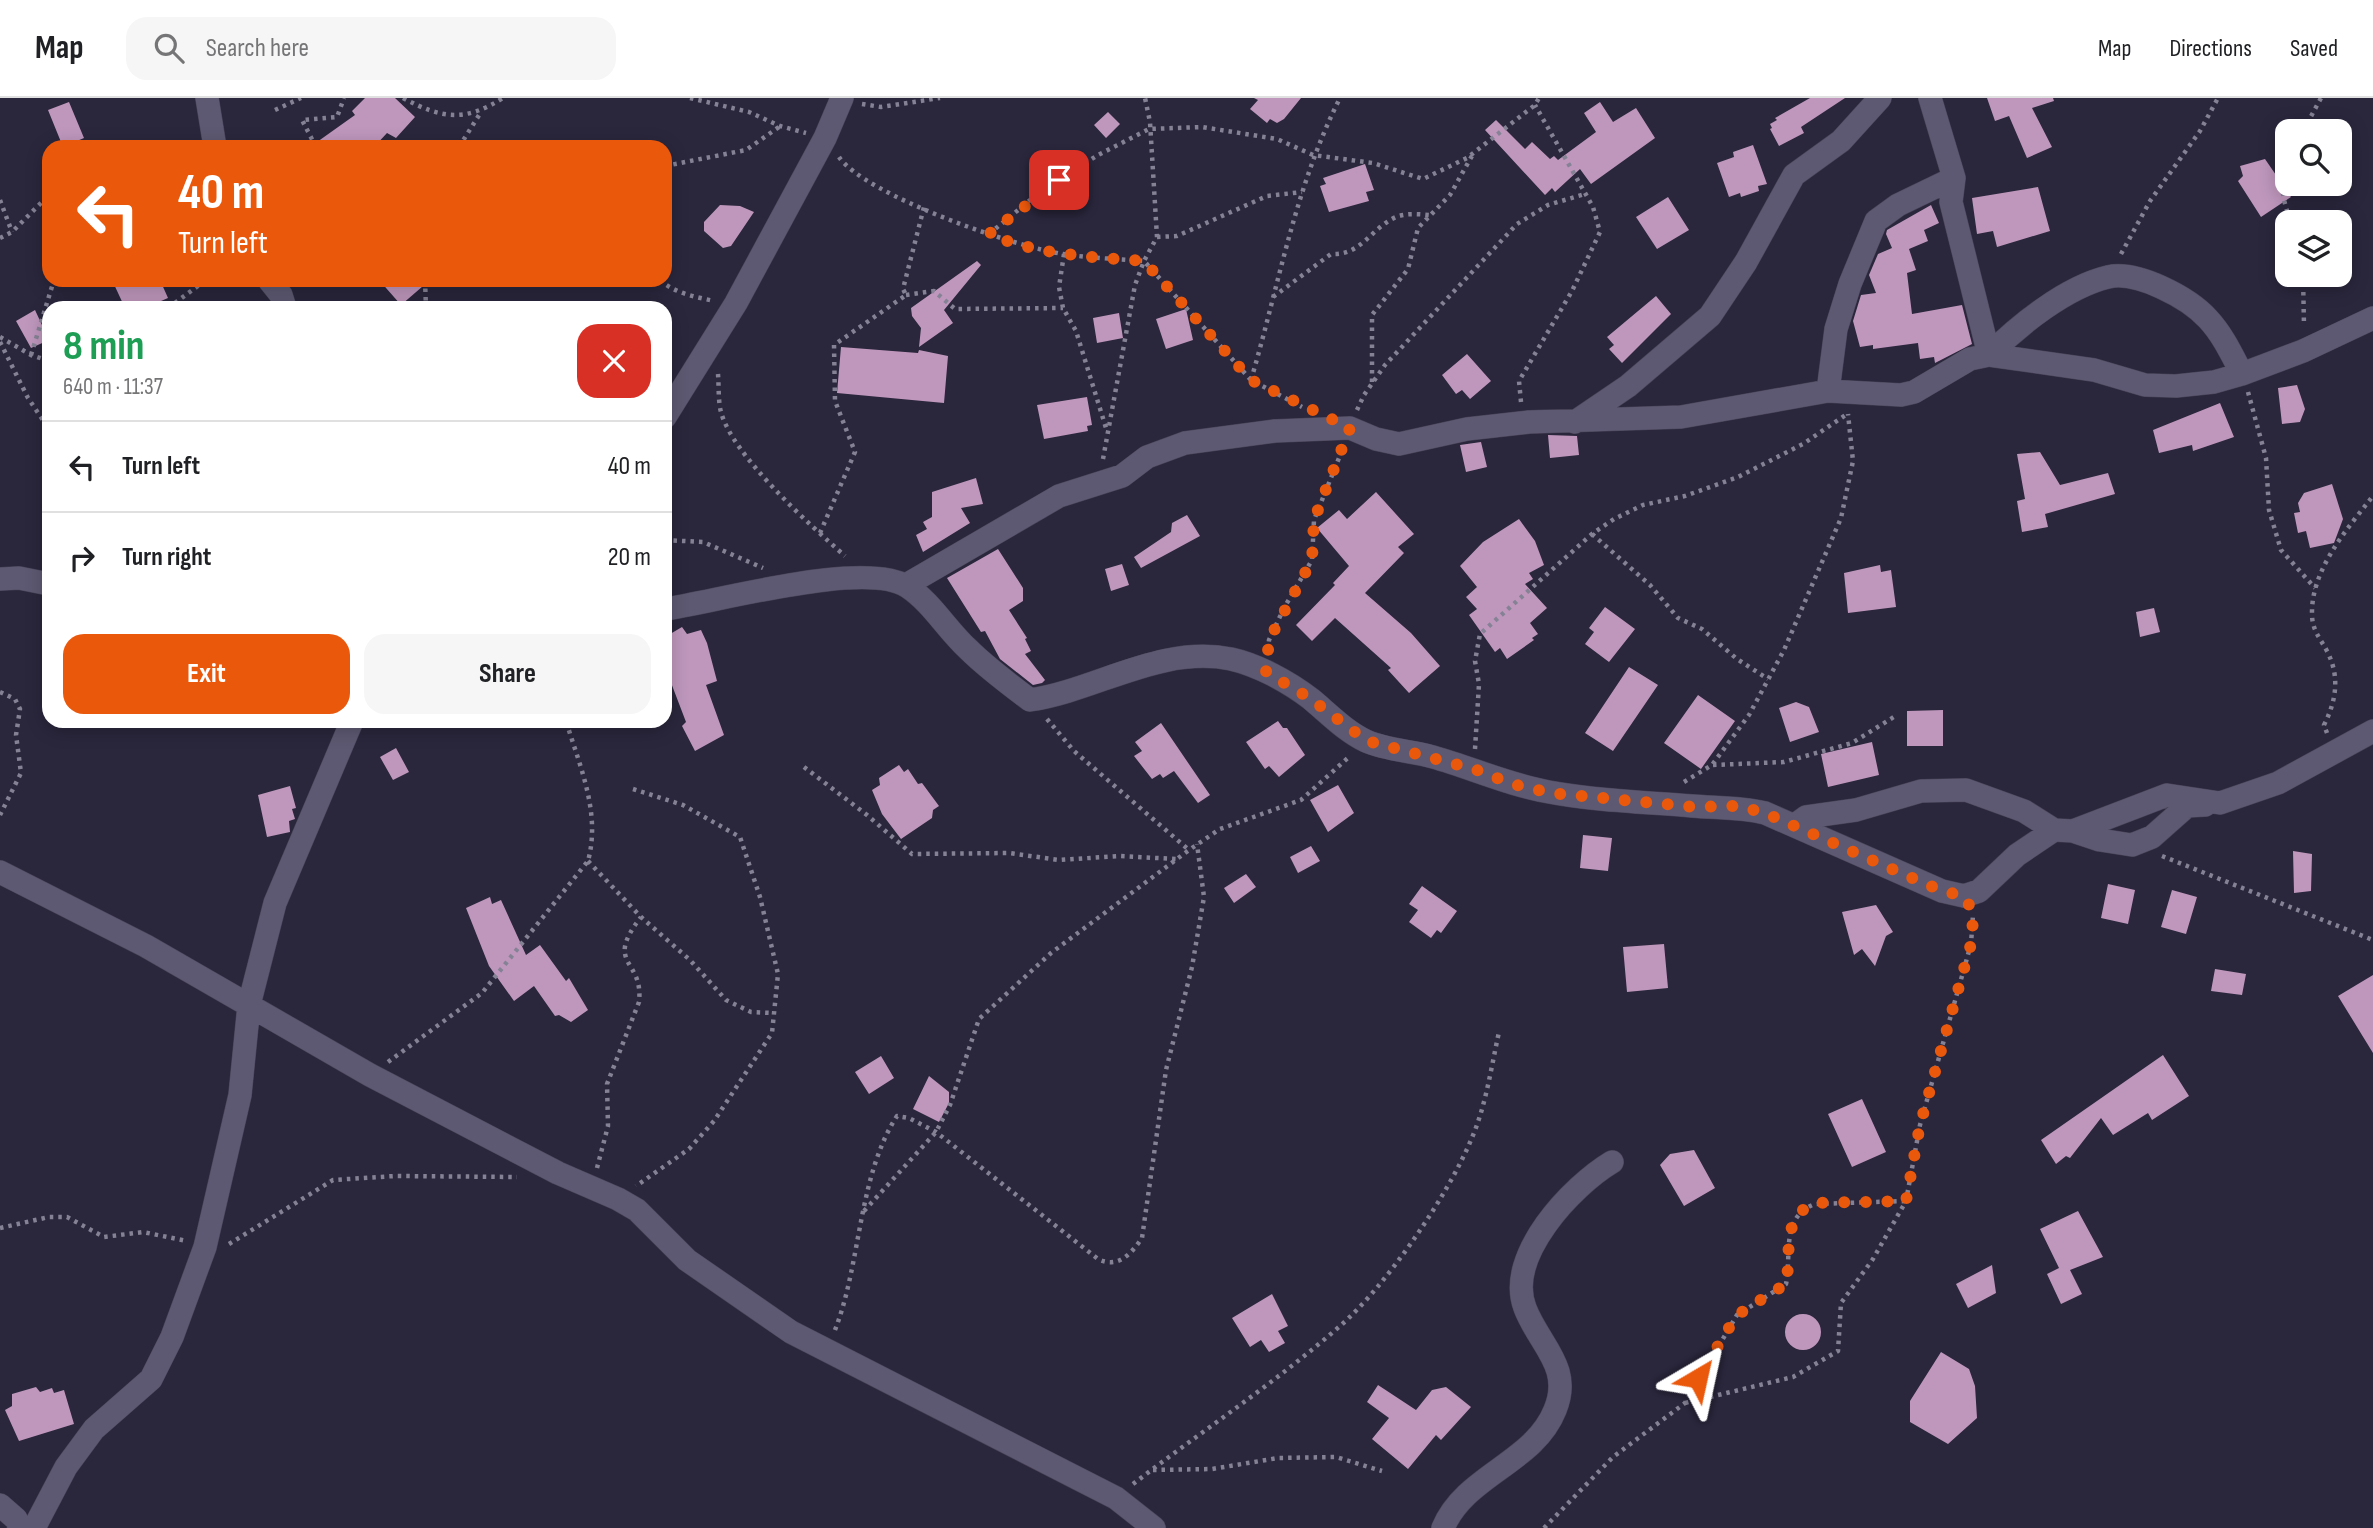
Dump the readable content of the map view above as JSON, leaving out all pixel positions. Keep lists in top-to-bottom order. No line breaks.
{"page":{"header":"Map","search":"Search here","nav":["Map","Directions","Saved"],"turn":["40 m","Turn left"],"heading":["8 min","640 m · 11:37"],"list":[{"name":"Turn left","value":"40 m"},{"name":"Turn right","value":"20 m"}],"buttons":["Exit","Share"]}}
